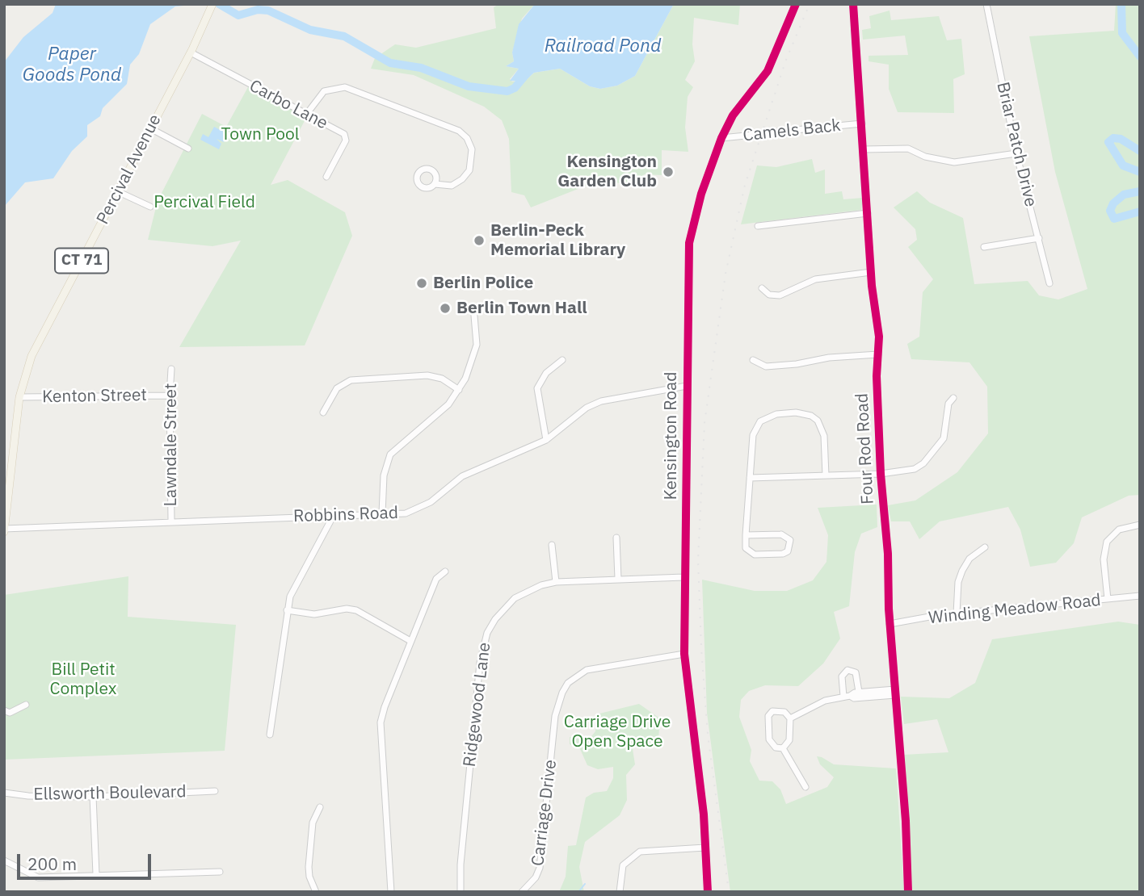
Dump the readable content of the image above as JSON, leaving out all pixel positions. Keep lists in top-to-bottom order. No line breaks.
{"streets":{"main road":["Percival Avenue","CT 71"],"street":["Carbo Lane","Camels Back","Briar Patch Drive","Kenton Street","Kensington Road","Lawndale Street","Four Rod Road","Robbins Road","Winding Meadow Road","Ridgewood Lane","Ellsworth Boulevard","Carriage Drive"]},"crossings":[["Carbo Lane","Percival Avenue"],["Camels Back","Kensington Road"],["Camels Back","Four Rod Road"],["Percival Avenue","Kenton Street"],["Percival Avenue","Robbins Road"],["Kenton Street","Lawndale Street"],["Kensington Road","Robbins Road"],["Kensington Road","Ridgewood Lane"],["Kensington Road","Carriage Drive"],["Lawndale Street","Robbins Road"],["Four Rod Road","Winding Meadow Road"]],"water":["Railroad Pond","Paper Goods Pond"],"parks":["Town Pool","Percival Field","Bill Petit Complex","Carriage Drive Open Space"],"places":["Kensington Garden Club","Berlin-Peck Memorial Library","Berlin Police","Berlin Town Hall"],"scale_bar":"200 m"}
